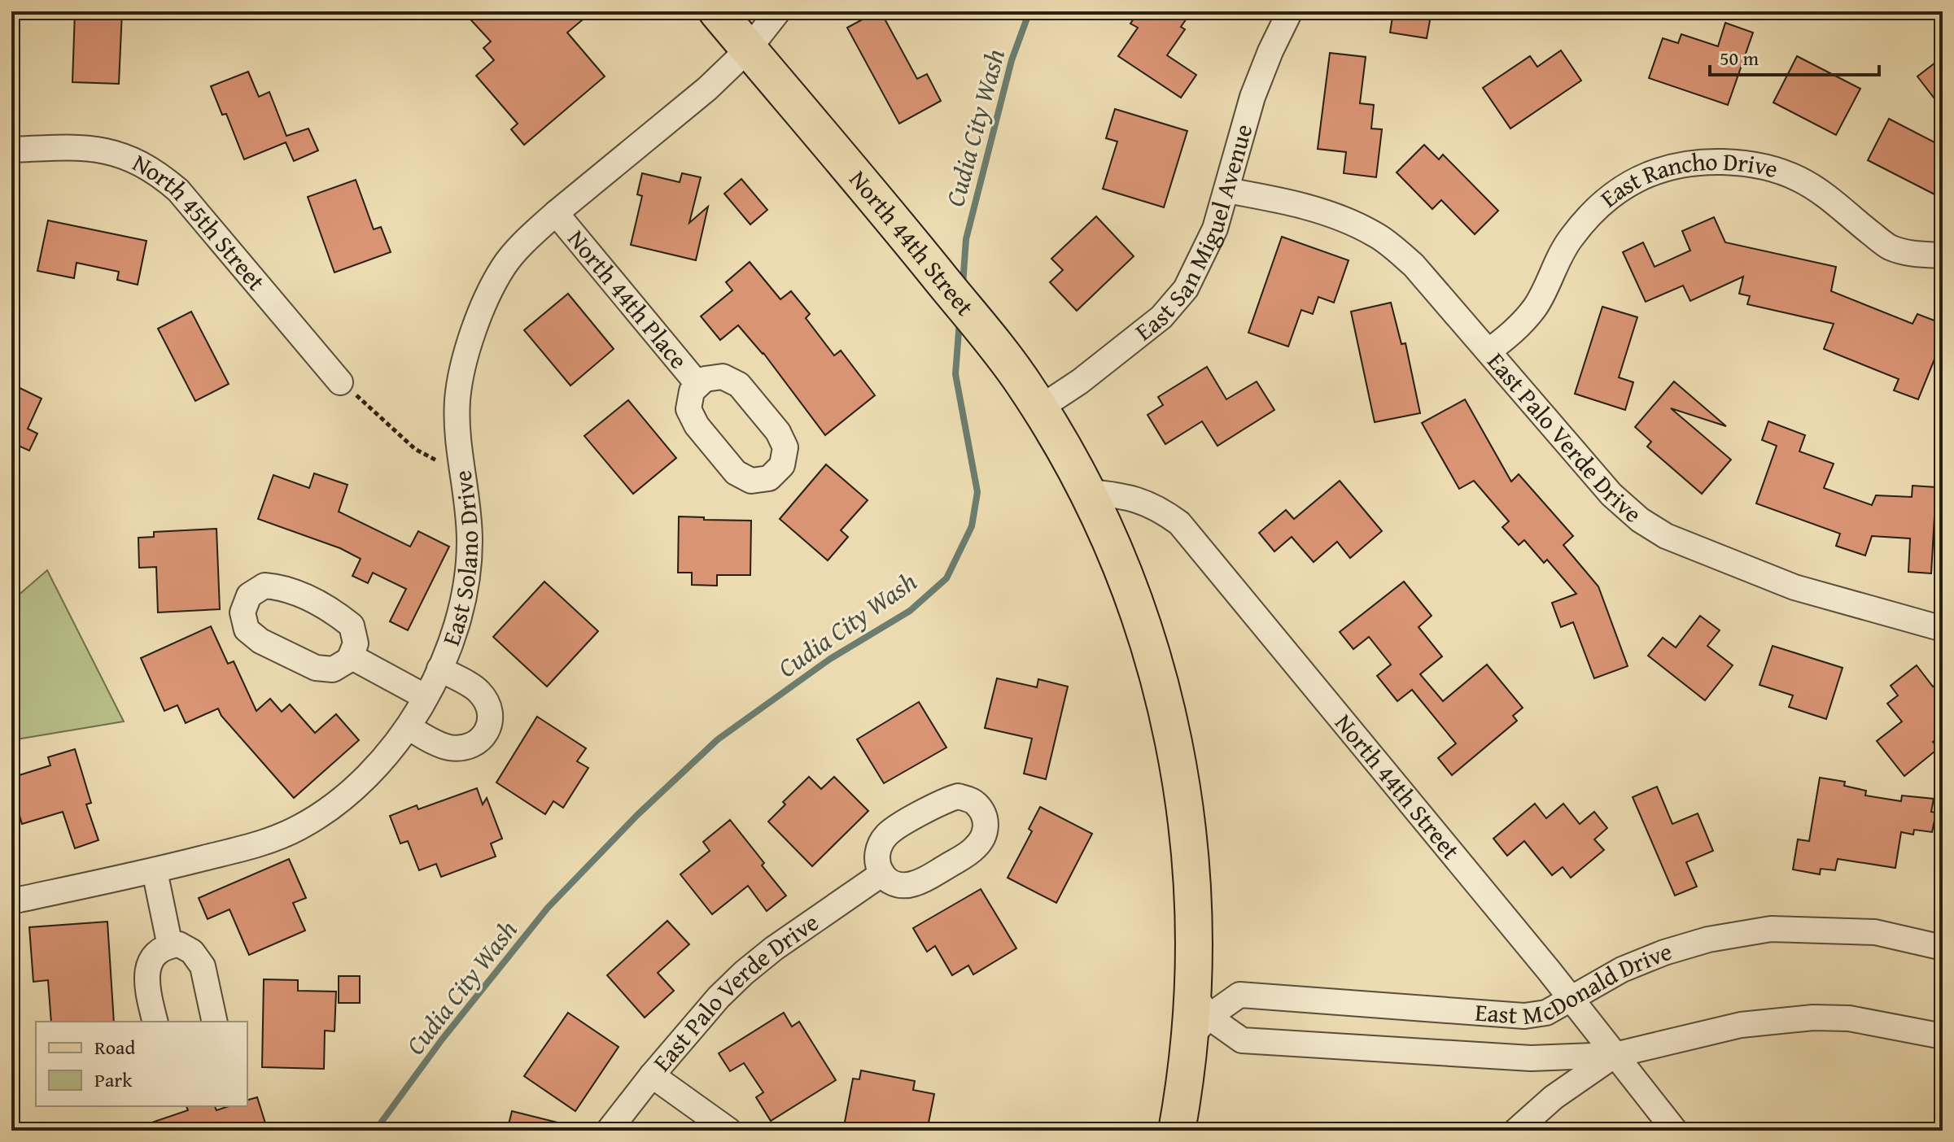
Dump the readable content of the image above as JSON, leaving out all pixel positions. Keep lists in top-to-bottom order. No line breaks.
{"streets":{"main road":["North 44th Street"],"street":["East Rancho Drive","North 45th Street","East San Miguel Avenue","North 44th Place","East Palo Verde Drive","East Solano Drive","East McDonald Drive"]},"crossings":[["East Rancho Drive","East Palo Verde Drive"],["East San Miguel Avenue","North 44th Street"],["East San Miguel Avenue","East Palo Verde Drive"],["North 44th Street","East Solano Drive"],["North 44th Street","East McDonald Drive"],["North 44th Place","East Solano Drive"]],"water":["Cudia City Wash"],"legend":["Road","Park"],"scale_bar":"50 m"}
